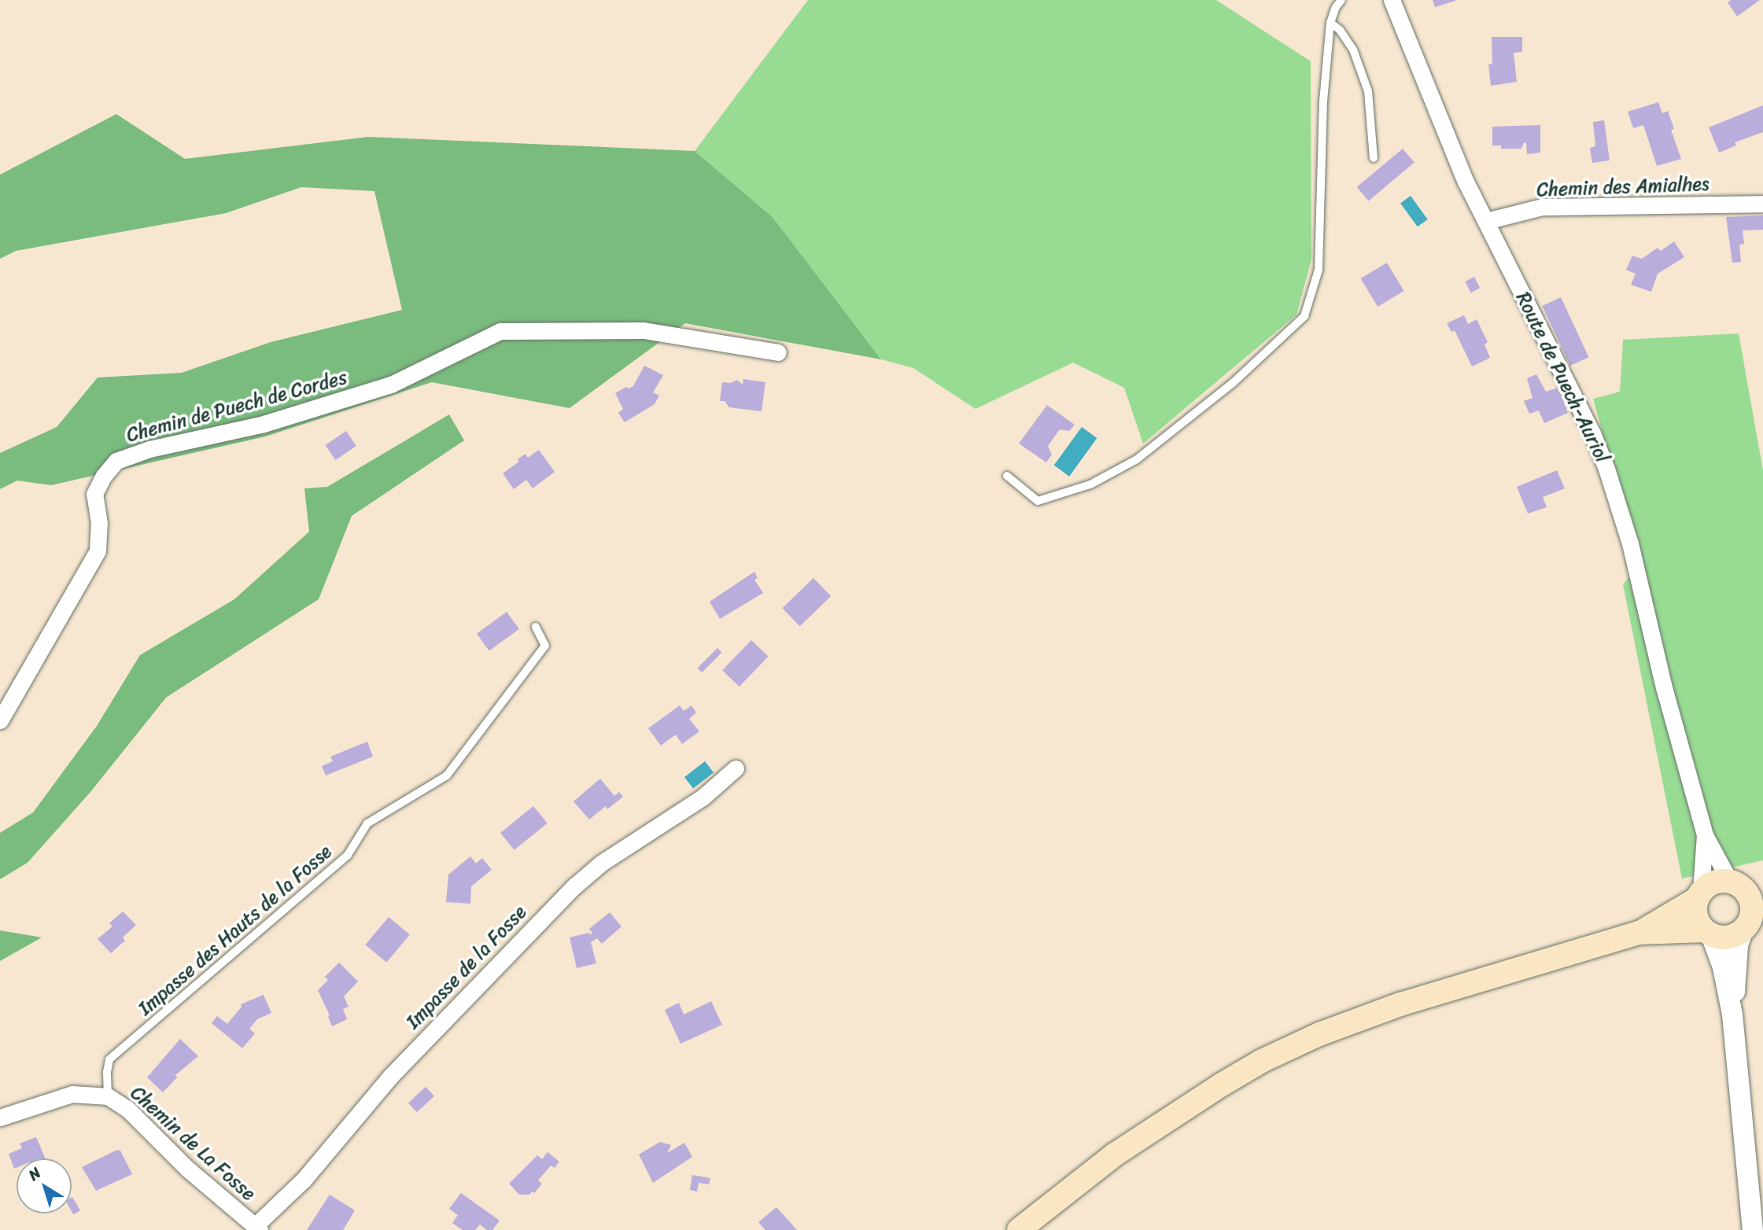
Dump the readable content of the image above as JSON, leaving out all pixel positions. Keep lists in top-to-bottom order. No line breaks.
{"streets":{"street":["Chemin des Amialhes","Route de Puech-Auriol","Chemin de Puech de Cordes","Impasse de la Fosse","Chemin de La Fosse"],"lane":["Impasse des Hauts de la Fosse"]},"crossings":[["Chemin des Amialhes","Route de Puech-Auriol"],["Impasse des Hauts de la Fosse","Chemin de La Fosse"],["Impasse de la Fosse","Chemin de La Fosse"]],"north":"top left"}
